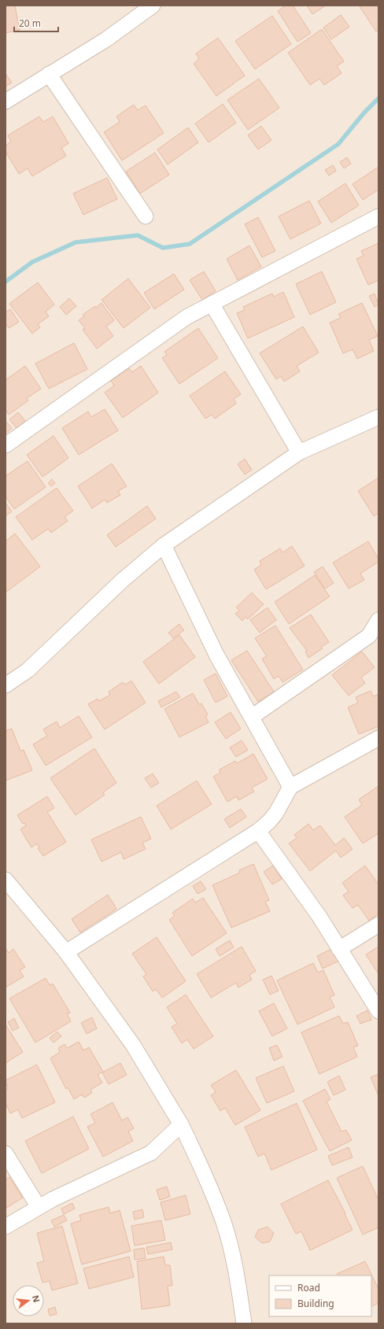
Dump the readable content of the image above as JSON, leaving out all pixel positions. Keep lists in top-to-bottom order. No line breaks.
{"legend":["Road","Building"],"scale_bar":"20 m","north":"right"}
